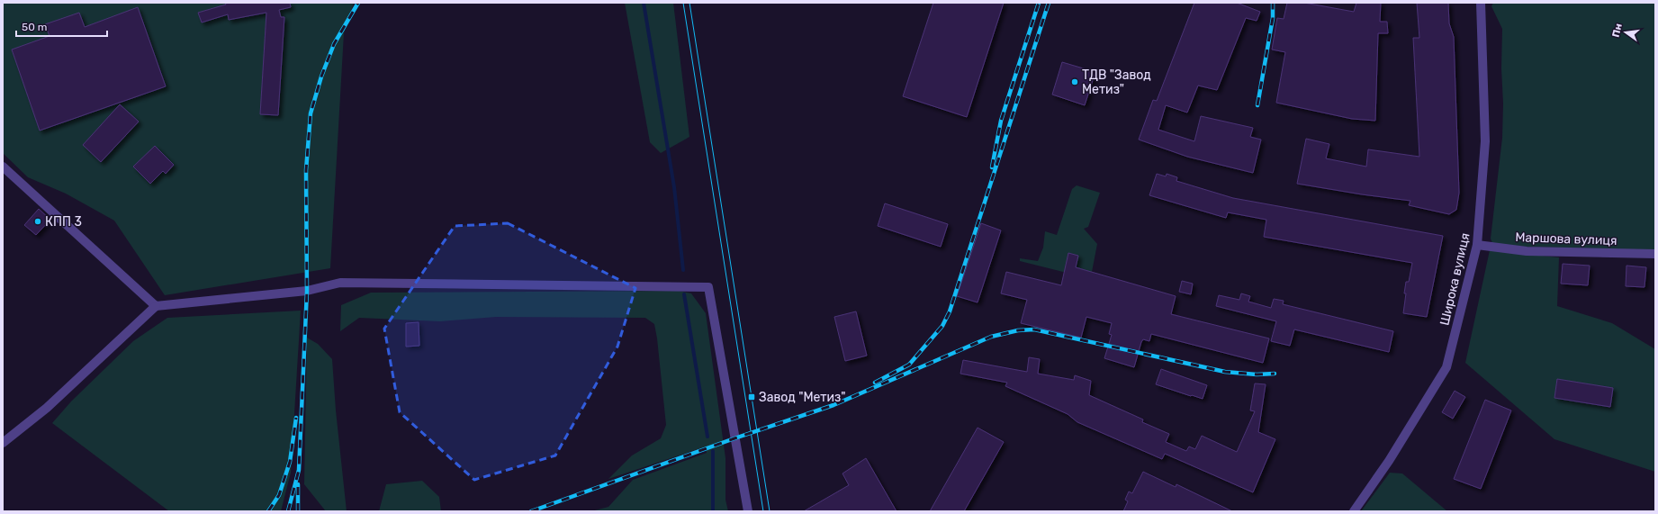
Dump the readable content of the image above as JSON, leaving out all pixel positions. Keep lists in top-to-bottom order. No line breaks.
{"streets":{"street":["Маршова вулиця","Широка вулиця"]},"crossings":[["Маршова вулиця","Широка вулиця"]],"places":{"other":["ТДВ \"Завод Метиз\"","КПП 3"],"transit":["Завод \"Метиз\""]},"scale_bar":"50 m","north":"left"}
